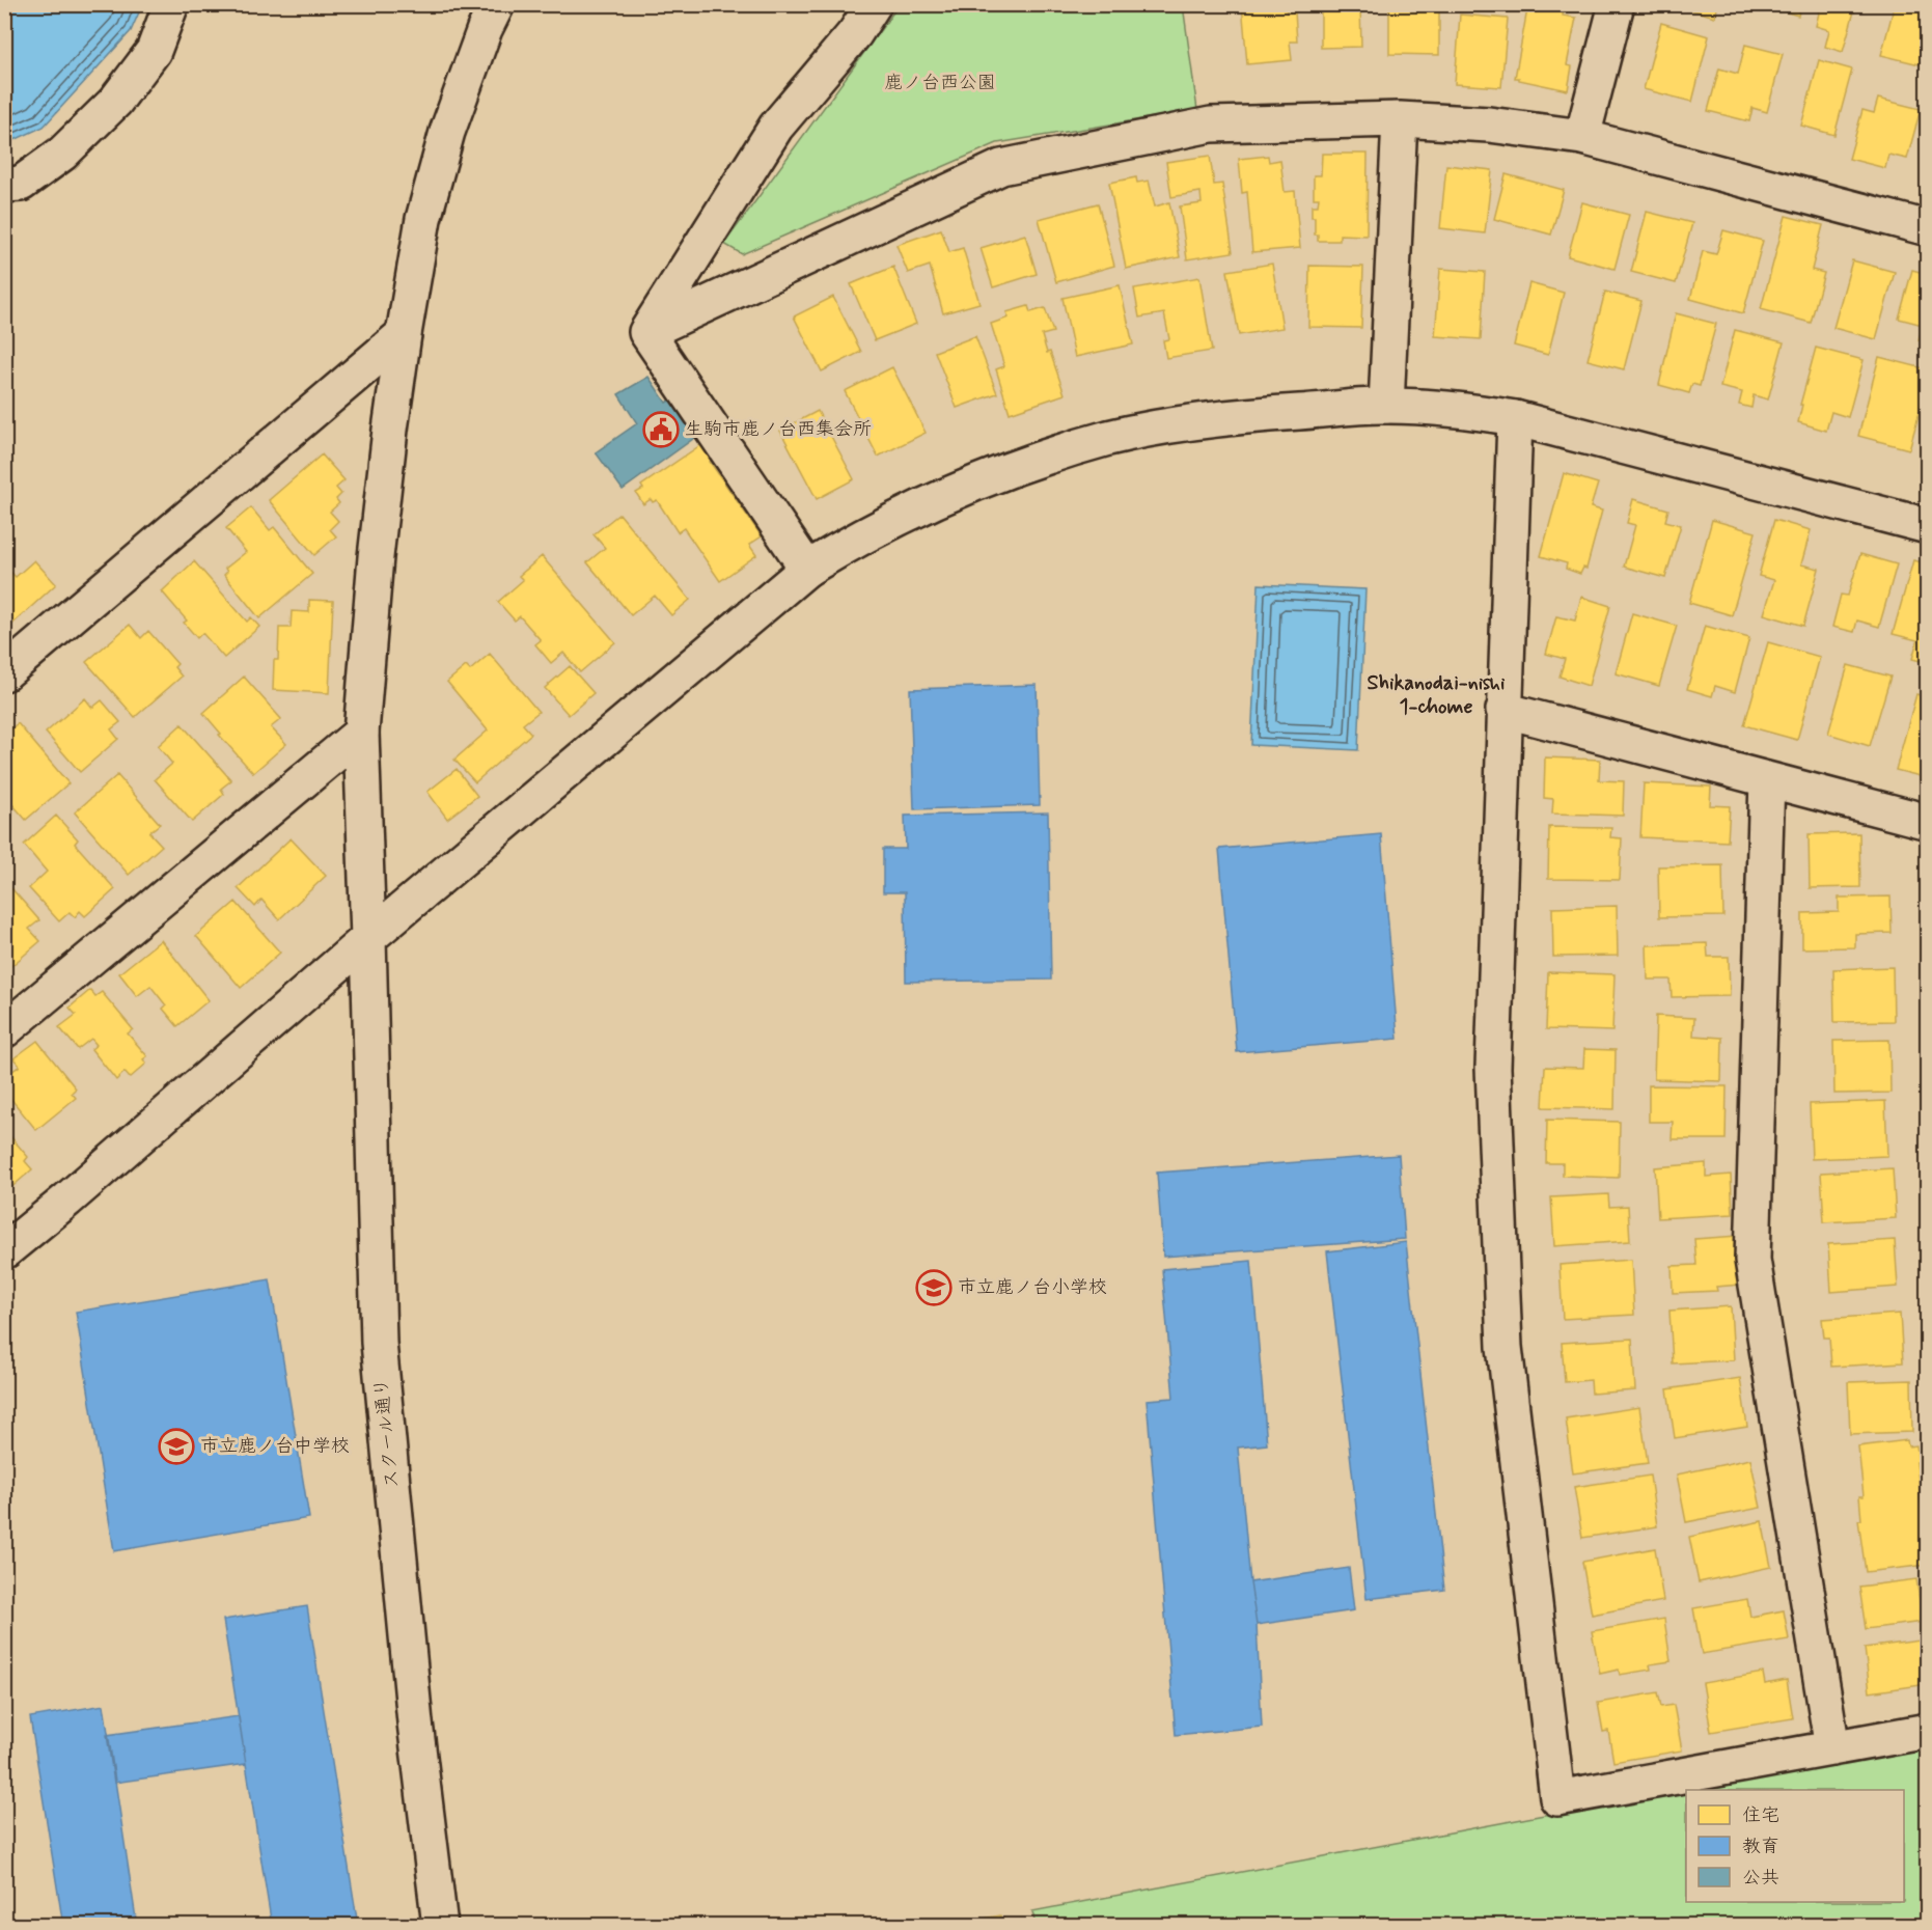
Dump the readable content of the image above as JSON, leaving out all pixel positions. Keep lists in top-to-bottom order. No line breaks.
{"streets":{"street":["スクール通り"]},"districts":["Shikanodai-nishi 1-chome"],"parks":["鹿ノ台西公園"],"places":{"public building":["生駒市鹿ノ台西集会所"],"school or university":["市立鹿ノ台小学校","市立鹿ノ台中学校"]},"legend":["住宅","教育","公共"]}
